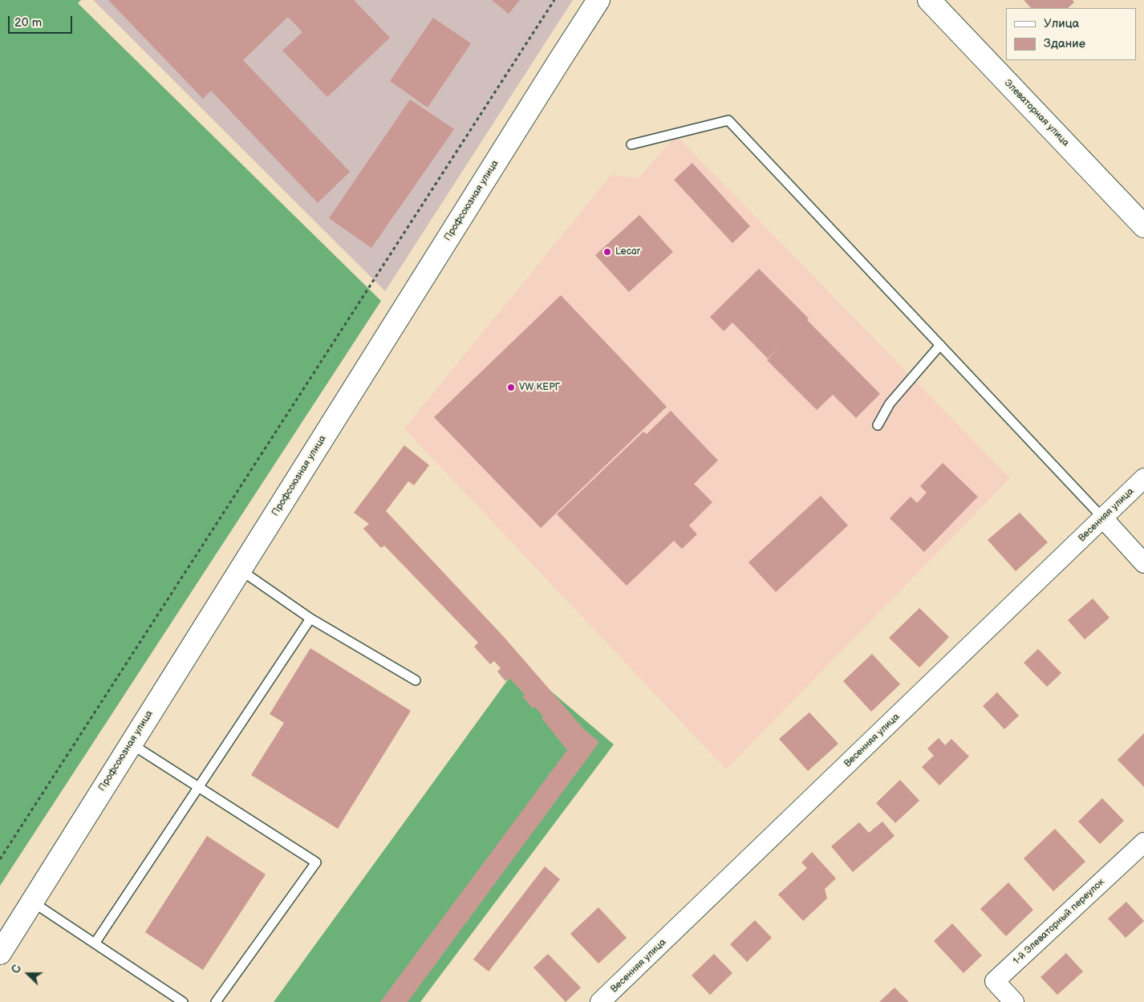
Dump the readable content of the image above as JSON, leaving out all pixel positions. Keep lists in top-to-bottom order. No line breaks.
{"streets":{"main road":["Элеваторная улица","Профсоюзная улица"],"street":["Весенняя улица","1-й Элеваторный переулок"]},"places":["Lecar","VW КЕРГ"],"legend":["Улица","Здание"],"scale_bar":"20 m","north":"left"}
